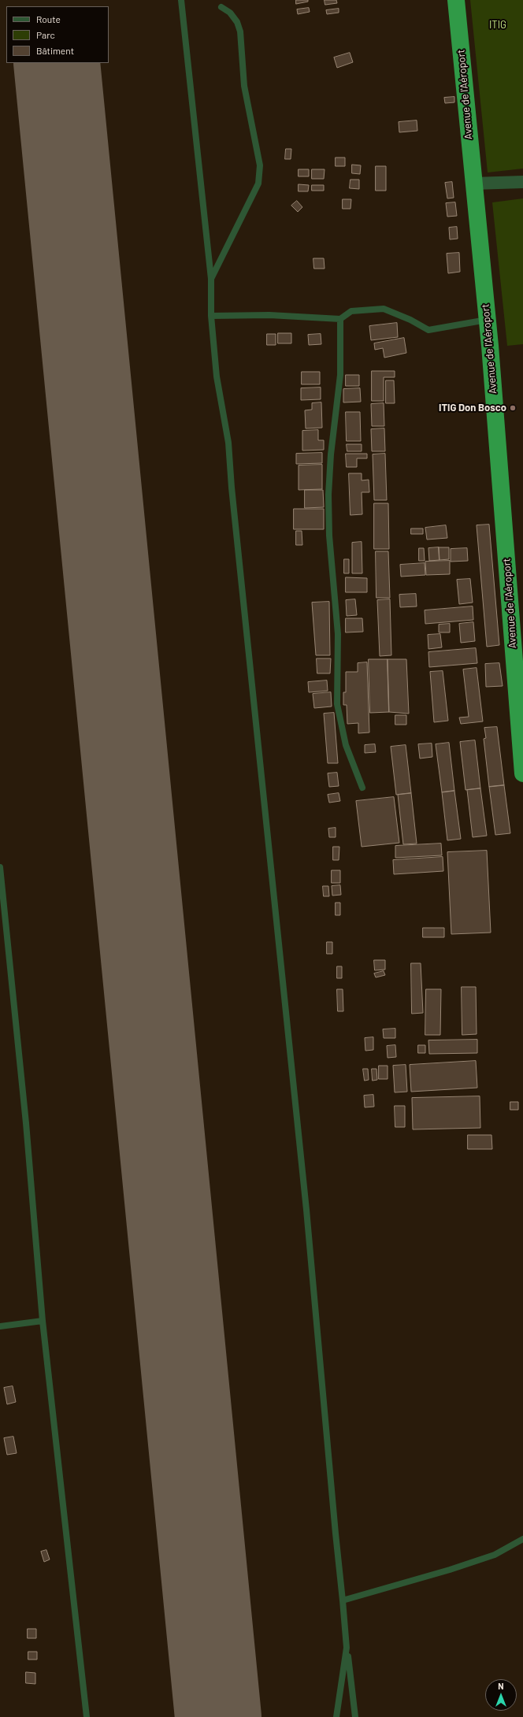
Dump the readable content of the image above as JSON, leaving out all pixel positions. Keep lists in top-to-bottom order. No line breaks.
{"streets":{"highway":["Avenue de l'Aéroport"]},"parks":["ITIG"],"places":["ITIG Don Bosco"],"legend":["Route","Parc","Bâtiment"],"north":"top"}
